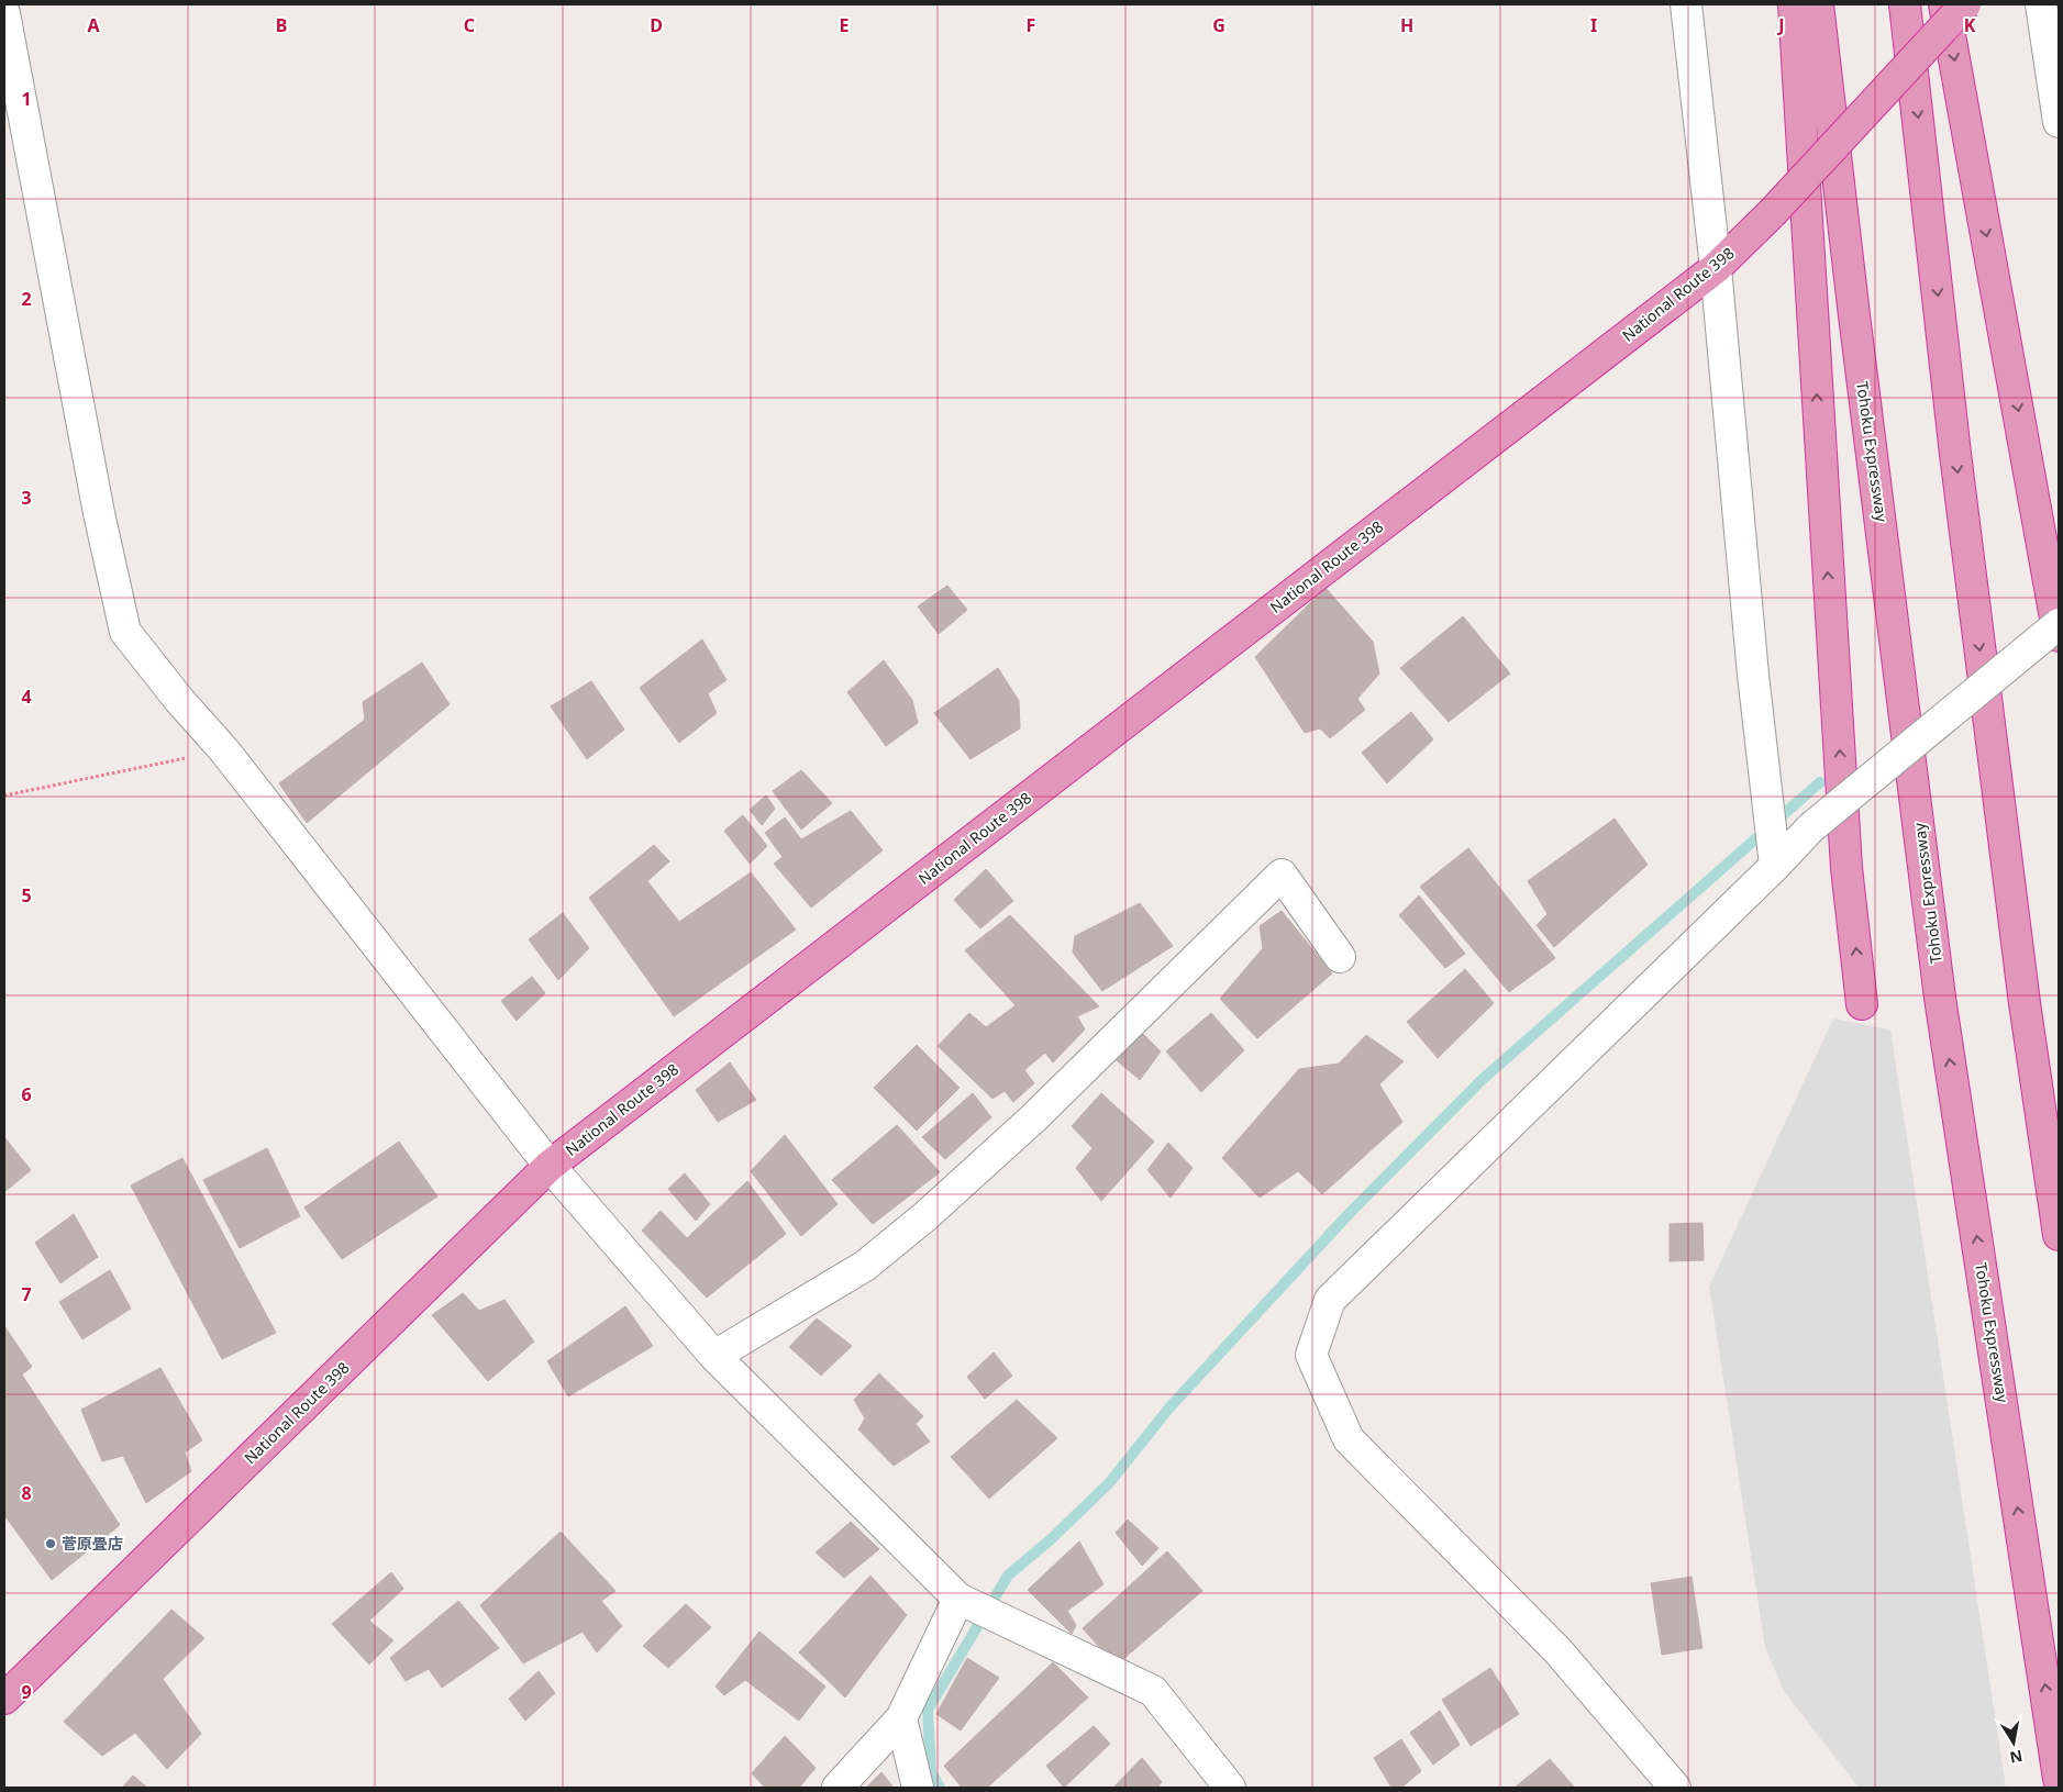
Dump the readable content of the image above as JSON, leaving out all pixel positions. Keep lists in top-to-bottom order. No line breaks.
{"streets":{"highway":["National Route 398","Tohoku Expressway"]},"places":["菅原畳店"],"north":"bottom","grid":{"columns":["A","B","C","D","E","F","G","H","I","J","K"],"rows":["1","2","3","4","5","6","7","8","9"]}}
